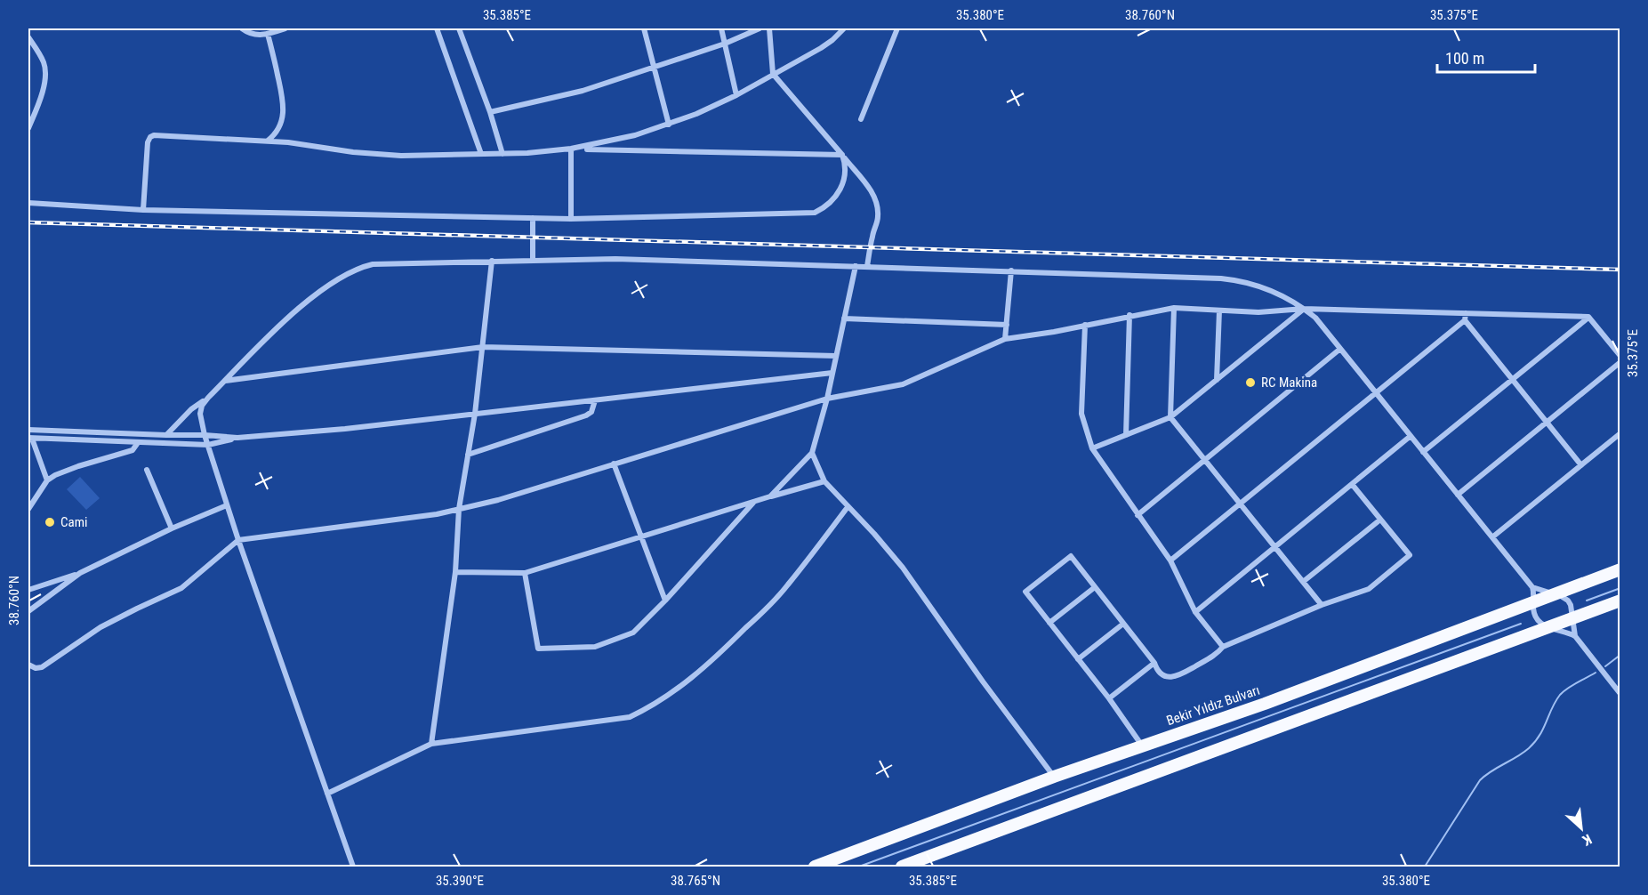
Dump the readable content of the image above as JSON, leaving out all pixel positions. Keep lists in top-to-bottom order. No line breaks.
{"streets":{"main road":["Bekir Yıldız Bulvarı"]},"places":["RC Makina","Cami"],"scale_bar":"100 m","north":"bottom right","coordinates":["35.385°E","35.380°E","38.760°N","35.375°E","35.390°E","38.765°N"]}
